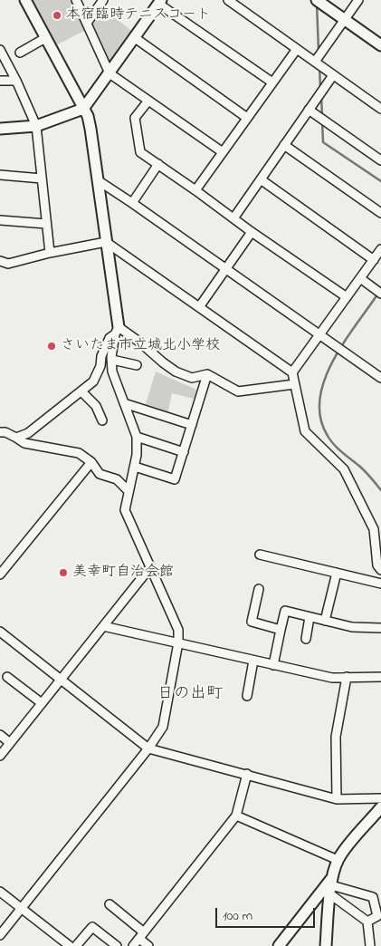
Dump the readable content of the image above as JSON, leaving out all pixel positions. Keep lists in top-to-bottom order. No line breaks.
{"districts":["日の出町"],"places":["本宿臨時テニスコート","さいたま市立城北小学校","美幸町自治会館"],"scale_bar":"100 m"}
